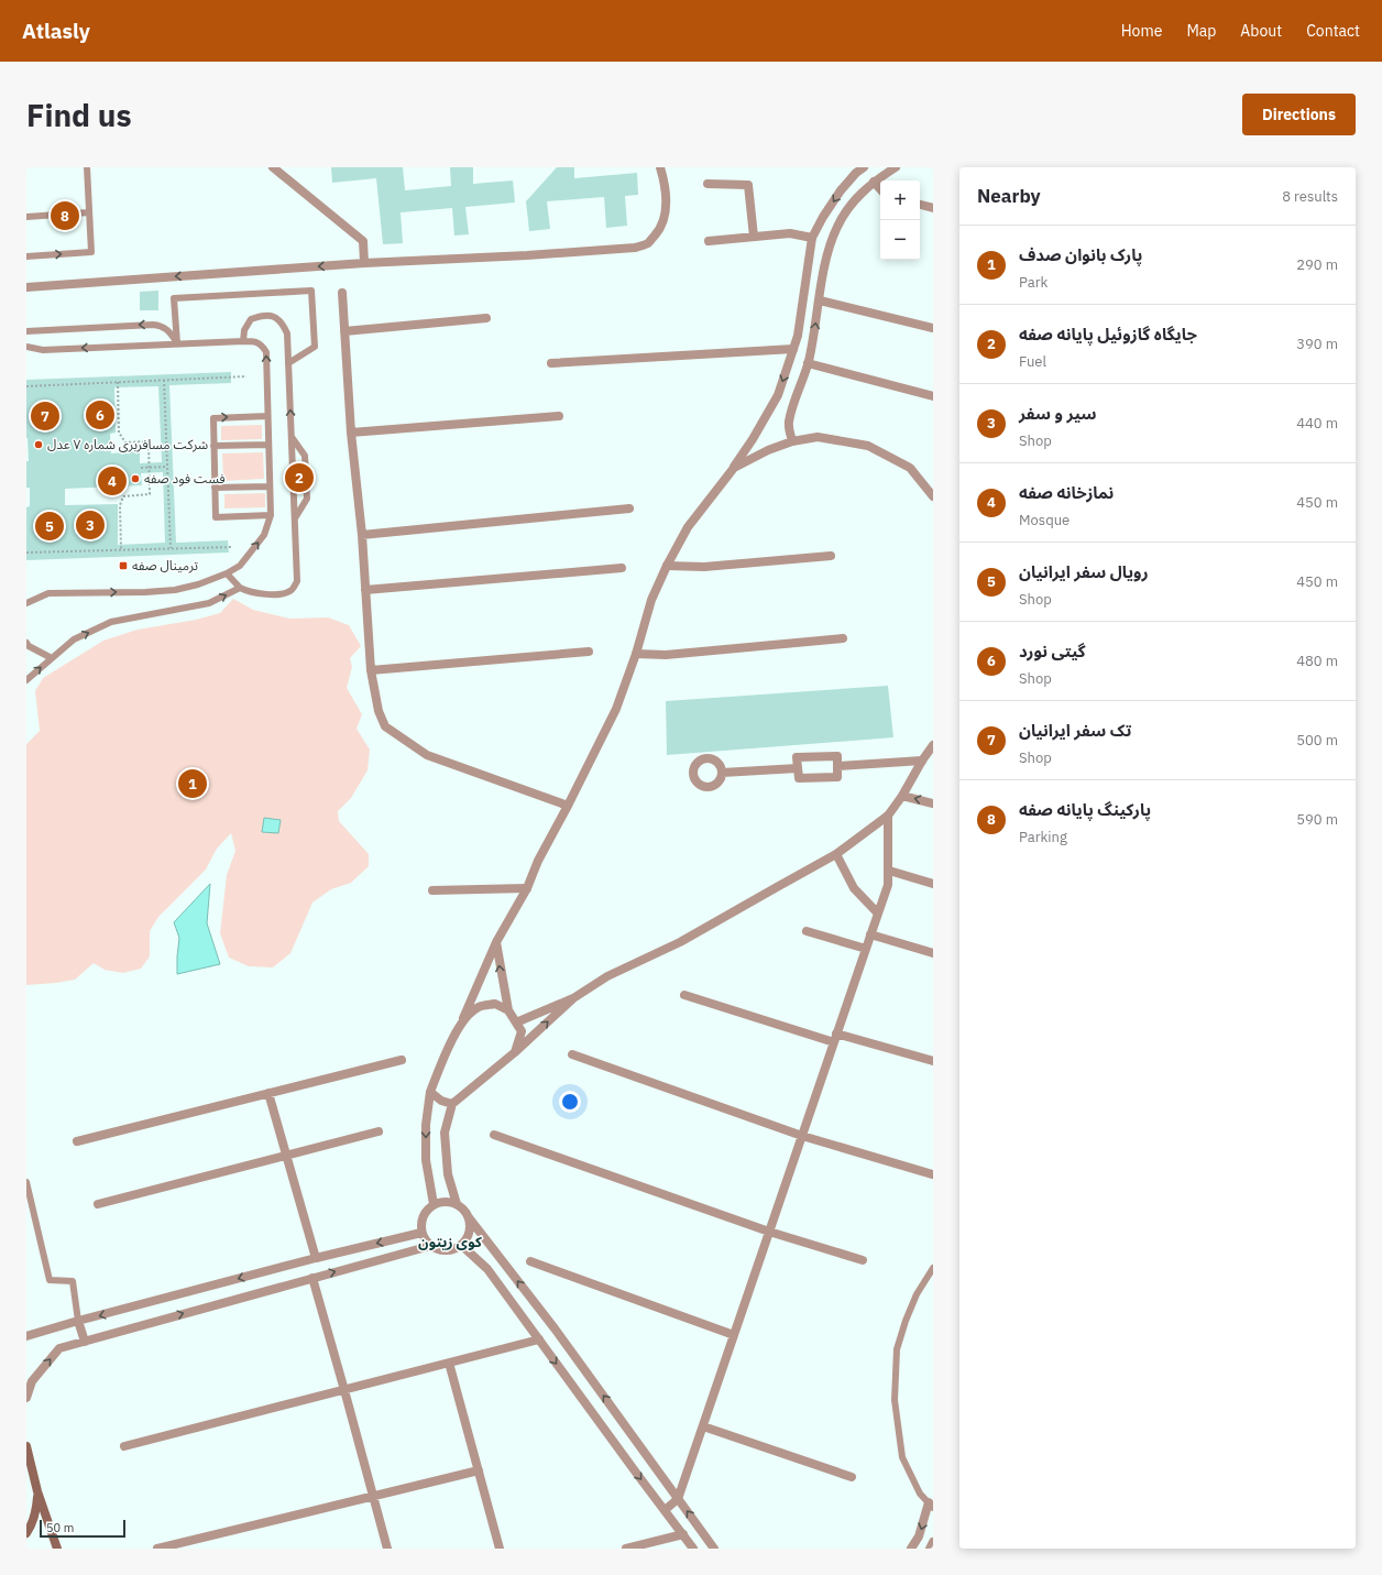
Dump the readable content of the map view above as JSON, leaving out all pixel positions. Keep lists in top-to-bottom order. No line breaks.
{"districts":["کوی زیتون"],"places":{"other":["شرکت مسافربری شماره ۷ عدل","فست فود صفه"],"transit":["ترمینال صفه"]},"scale_bar":"50 m","page":{"header":"Atlasly","nav":["Home","Map","About","Contact"],"buttons":"Directions","title":"Find us","heading":["Nearby","8 results"],"map_buttons":["+","−"],"pins":["8","6","7","2","4","3","5","1"],"list":[{"mark":"1","name":"پارک بانوان صدف","note":"Park","value":"290 m"},{"mark":"2","name":"جایگاه گازوئیل پایانه صفه","note":"Fuel","value":"390 m"},{"mark":"3","name":"سیر و سفر","note":"Shop","value":"440 m"},{"mark":"4","name":"نمازخانه صفه","note":"Mosque","value":"450 m"},{"mark":"5","name":"رویال سفر ایرانیان","note":"Shop","value":"450 m"},{"mark":"6","name":"گیتی نورد","note":"Shop","value":"480 m"},{"mark":"7","name":"تک سفر ایرانیان","note":"Shop","value":"500 m"},{"mark":"8","name":"پارکینگ پایانه صفه","note":"Parking","value":"590 m"}],"scale":"50 m"}}
